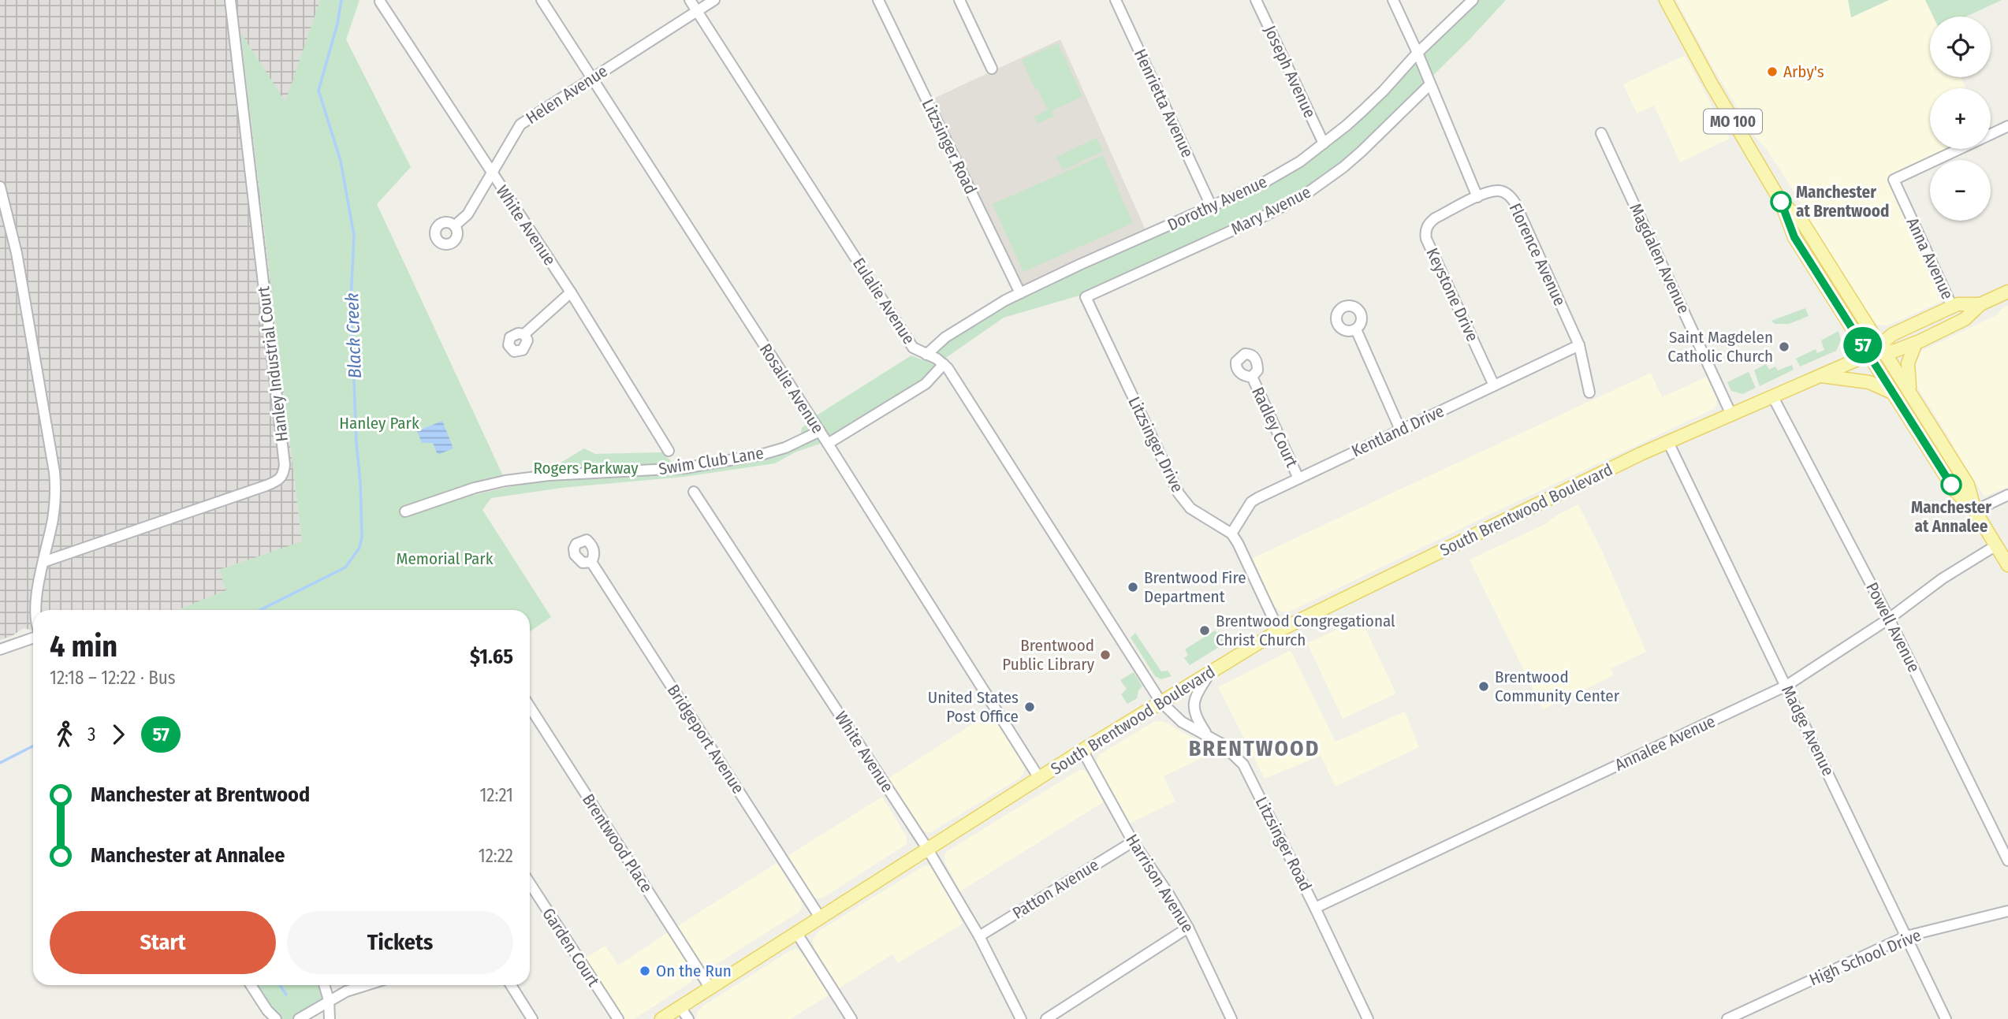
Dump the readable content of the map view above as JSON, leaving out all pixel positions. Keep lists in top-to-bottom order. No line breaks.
{"streets":{"main road":["MO 100","South Brentwood Boulevard"],"street":["Joseph Avenue","Helen Avenue","Henrietta Avenue","Litzsinger Road","Dorothy Avenue","Mary Avenue","White Avenue","Florence Avenue","Magdalen Avenue","Anna Avenue","Keystone Drive","Eulalie Avenue","Hanley Industrial Court","Rosalie Avenue","Radley Court","Kentland Drive","Litzsinger Drive","Swim Club Lane","Powell Avenue","Madge Avenue","Bridgeport Avenue","Annalee Avenue","Brentwood Place","Harrison Avenue","Patton Avenue","Garden Court","High School Drive"]},"crossings":[["Joseph Avenue","Dorothy Avenue"],["Helen Avenue","White Avenue"],["Helen Avenue","Eulalie Avenue"],["Helen Avenue","Rosalie Avenue"],["Henrietta Avenue","Dorothy Avenue"],["MO 100","South Brentwood Boulevard"],["MO 100","Annalee Avenue"],["Litzsinger Road","Dorothy Avenue"],["Litzsinger Road","Eulalie Avenue"],["Litzsinger Road","South Brentwood Boulevard"],["Litzsinger Road","Annalee Avenue"],["Dorothy Avenue","Eulalie Avenue"],["Mary Avenue","Litzsinger Drive"],["White Avenue","South Brentwood Boulevard"],["White Avenue","Patton Avenue"],["Florence Avenue","Keystone Drive"],["Florence Avenue","Kentland Drive"],["Magdalen Avenue","South Brentwood Boulevard"],["Anna Avenue","South Brentwood Boulevard"],["Keystone Drive","Kentland Drive"],["Eulalie Avenue","South Brentwood Boulevard"],["Rosalie Avenue","Swim Club Lane"],["Rosalie Avenue","South Brentwood Boulevard"],["Radley Court","Kentland Drive"],["Kentland Drive","Litzsinger Drive"],["South Brentwood Boulevard","Powell Avenue"],["South Brentwood Boulevard","Madge Avenue"],["South Brentwood Boulevard","Bridgeport Avenue"],["South Brentwood Boulevard","Brentwood Place"],["South Brentwood Boulevard","Harrison Avenue"],["Powell Avenue","Annalee Avenue"],["Madge Avenue","Annalee Avenue"],["Madge Avenue","High School Drive"],["Harrison Avenue","Patton Avenue"]],"districts":["BRENTWOOD"],"water":["Black Creek"],"parks":["Hanley Park","Rogers Parkway","Memorial Park"],"places":["Arby's","Manchester at Brentwood","Saint Magdelen Catholic Church","Manchester at Annalee","Brentwood Fire Department","Brentwood Congregational Christ Church","Brentwood Public Library","Brentwood Community Center","United States Post Office","On the Run"],"lines":["bus line 57"],"page":{"on_map":"57","map_buttons":["+","−"],"heading":["4 min","12:18 – 12:22 · Bus","$1.65"],"legs":["3","57"],"list":[{"name":"Manchester at Brentwood","value":"12:21"},{"name":"Manchester at Annalee","value":"12:22"}],"buttons":["Start","Tickets"]}}
